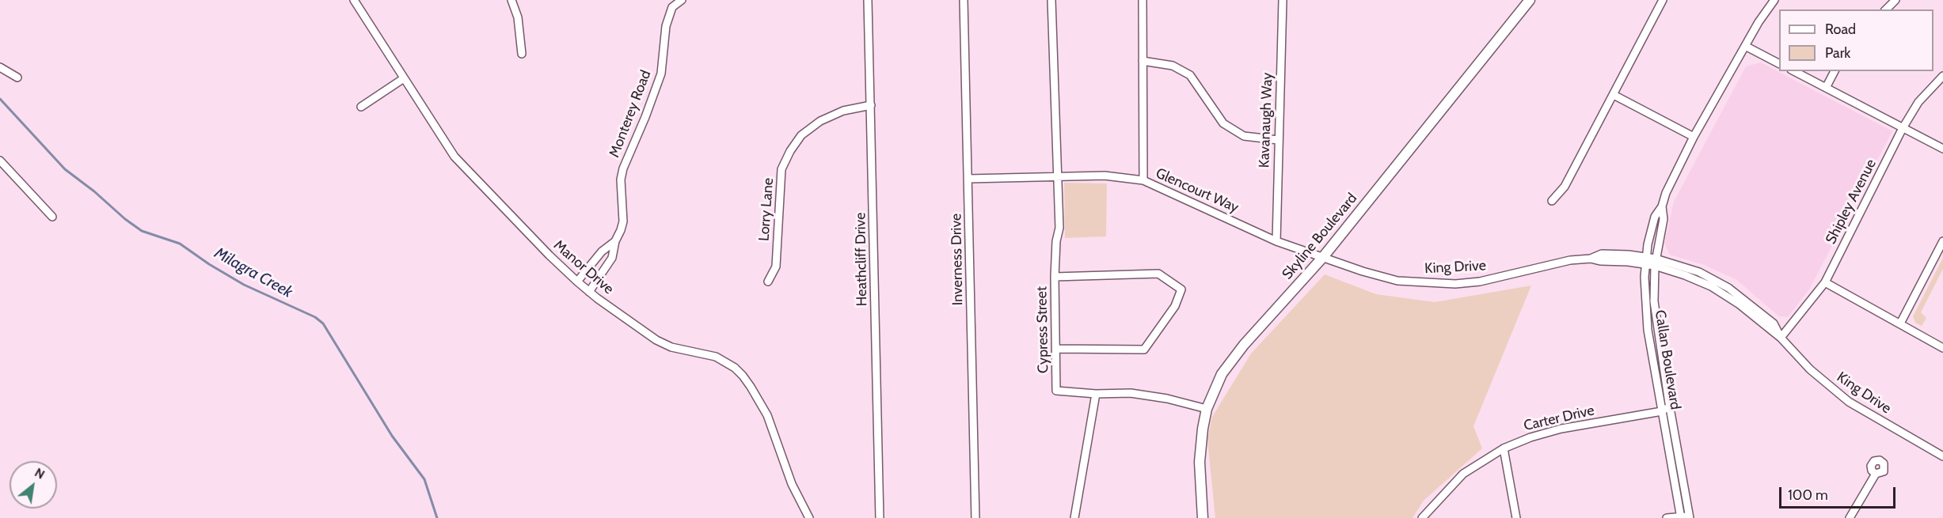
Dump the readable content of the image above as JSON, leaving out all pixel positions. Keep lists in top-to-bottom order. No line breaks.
{"streets":{"main road":["Skyline Boulevard"],"street":["Monterey Road","Kavanaugh Way","Glencourt Way","Shipley Avenue","Lorry Lane","Heathcliff Drive","Inverness Drive","Manor Drive","King Drive","Cypress Street","Callan Boulevard","Carter Drive"]},"crossings":[["Monterey Road","Manor Drive"],["Kavanaugh Way","Glencourt Way"],["Glencourt Way","Skyline Boulevard"],["Glencourt Way","Inverness Drive"],["Glencourt Way","King Drive"],["Glencourt Way","Cypress Street"],["Shipley Avenue","King Drive"],["Lorry Lane","Heathcliff Drive"],["Skyline Boulevard","King Drive"],["Skyline Boulevard","Cypress Street"],["King Drive","Callan Boulevard"],["Callan Boulevard","Carter Drive"]],"water":["Milagra Creek"],"legend":["Road","Park"],"scale_bar":"100 m","north":"top right"}
